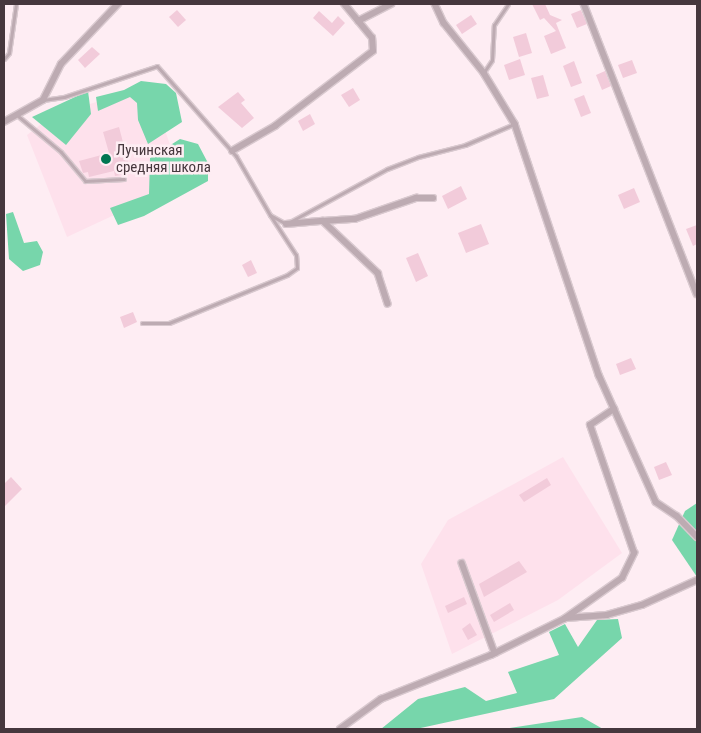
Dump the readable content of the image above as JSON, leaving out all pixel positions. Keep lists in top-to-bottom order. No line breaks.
{"places":["Лучинская средняя школа"]}
